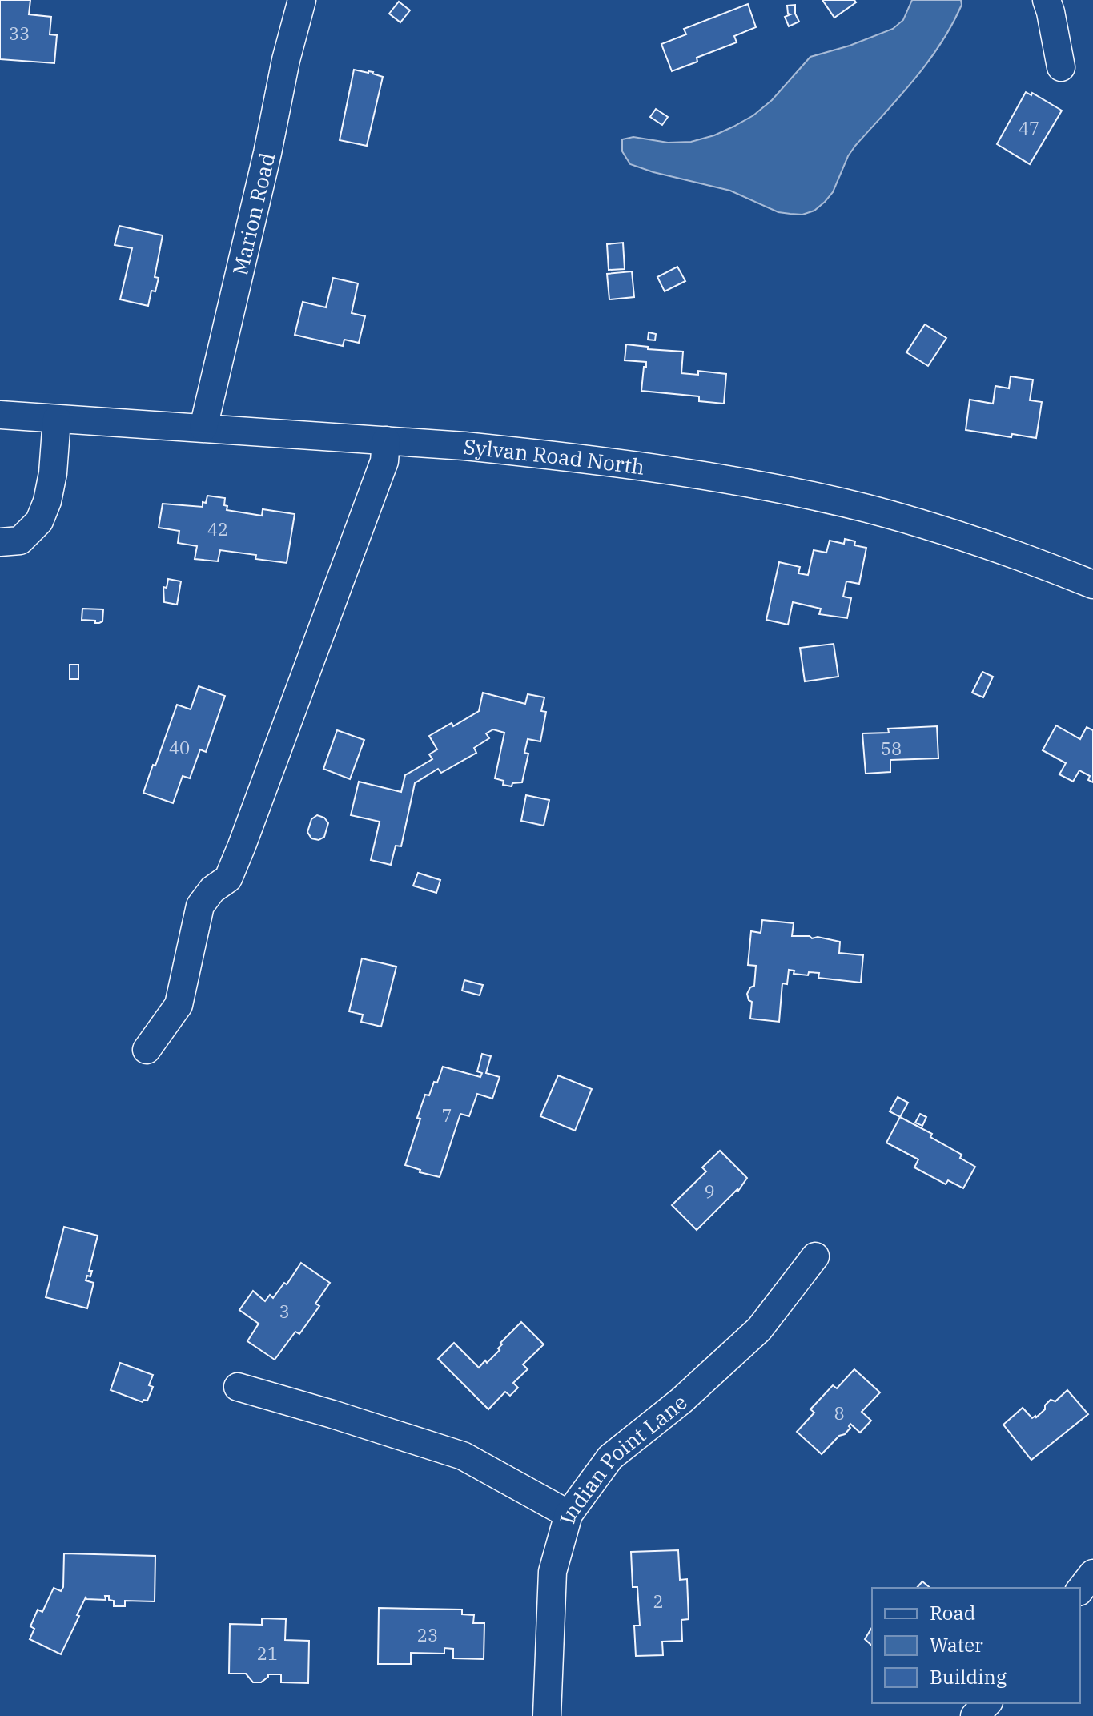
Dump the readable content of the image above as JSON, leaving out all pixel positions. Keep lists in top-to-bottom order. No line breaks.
{"streets":{"street":["Marion Road","Sylvan Road North","Indian Point Lane"]},"crossings":[["Marion Road","Sylvan Road North"]],"house_numbers":["33","47","42","40","58","7","9","3","8","2","23","21"],"legend":["Road","Water","Building"]}
